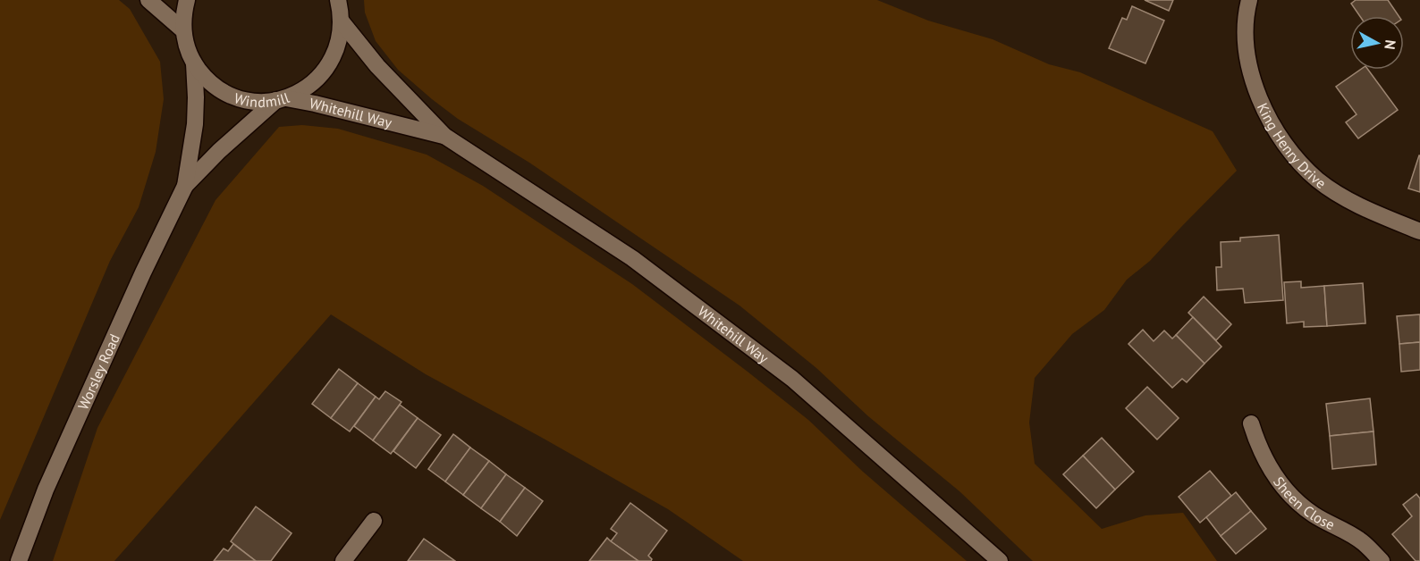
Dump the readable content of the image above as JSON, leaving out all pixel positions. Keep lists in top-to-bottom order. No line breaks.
{"streets":{"main road":["Windmill","Whitehill Way","King Henry Drive","Worsley Road","Sheen Close"]},"crossings":[["Windmill","Whitehill Way"],["Windmill","Worsley Road"],["Whitehill Way","Worsley Road"]],"north":"right"}
